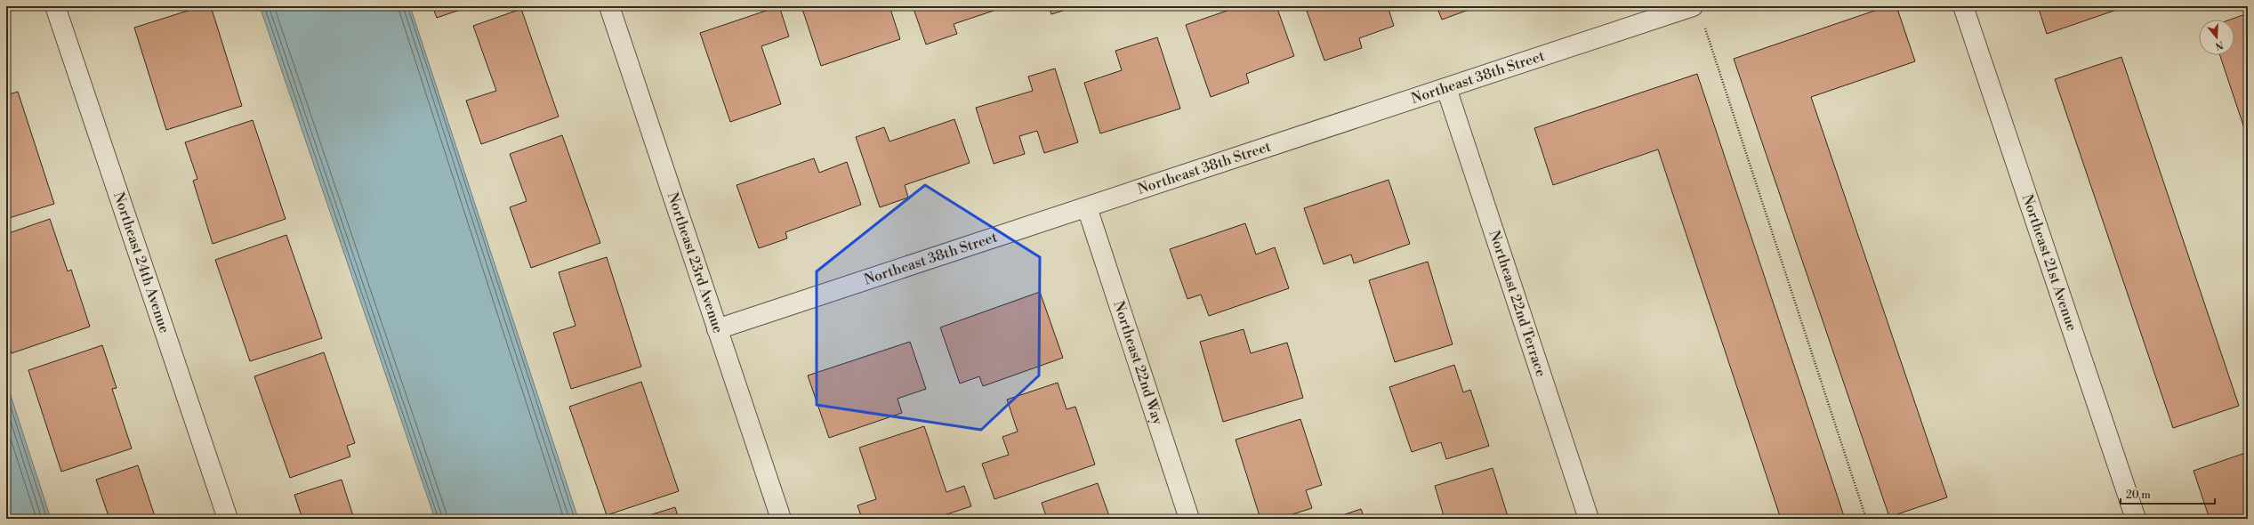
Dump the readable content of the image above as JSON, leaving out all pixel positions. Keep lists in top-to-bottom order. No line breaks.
{"streets":{"street":["Northeast 38th Street","Northeast 24th Avenue","Northeast 23rd Avenue","Northeast 21st Avenue","Northeast 22nd Terrace","Northeast 22nd Way"]},"crossings":[["Northeast 38th Street","Northeast 23rd Avenue"],["Northeast 38th Street","Northeast 22nd Terrace"],["Northeast 38th Street","Northeast 22nd Way"]],"scale_bar":"20 m","north":"bottom"}
